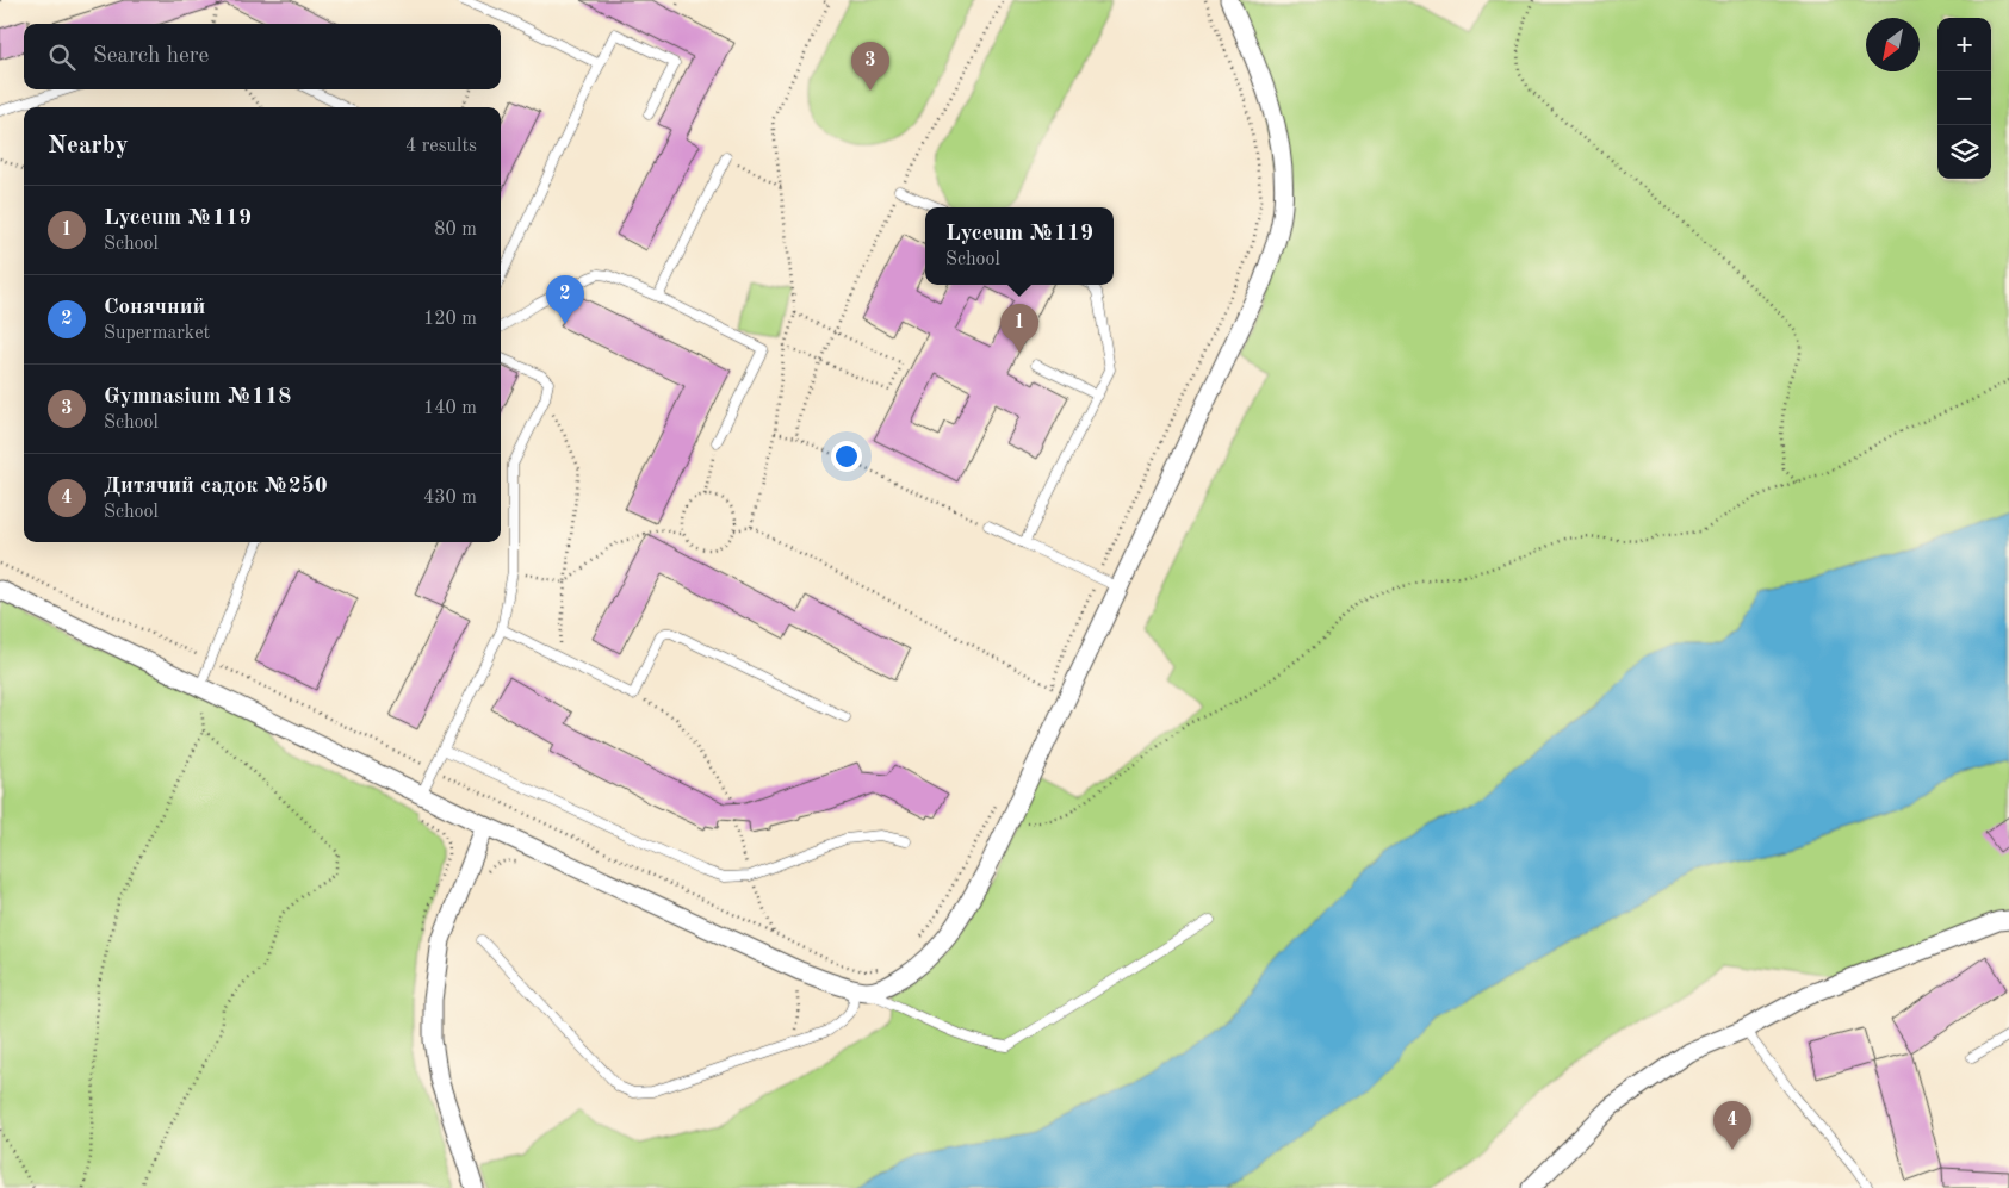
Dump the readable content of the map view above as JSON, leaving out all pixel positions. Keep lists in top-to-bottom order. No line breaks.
{"north":"bottom left","page":{"map_buttons":["+","−"],"search":"Search here","pins":["3","2","1","4"],"heading":["Nearby","4 results"],"list":[{"mark":"1","name":"Lyceum №119","note":"School","value":"80 m"},{"mark":"2","name":"Сонячний","note":"Supermarket","value":"120 m"},{"mark":"3","name":"Gymnasium №118","note":"School","value":"140 m"},{"mark":"4","name":"Дитячий садок №250","note":"School","value":"430 m"}],"popup":["Lyceum №119","School"]}}
